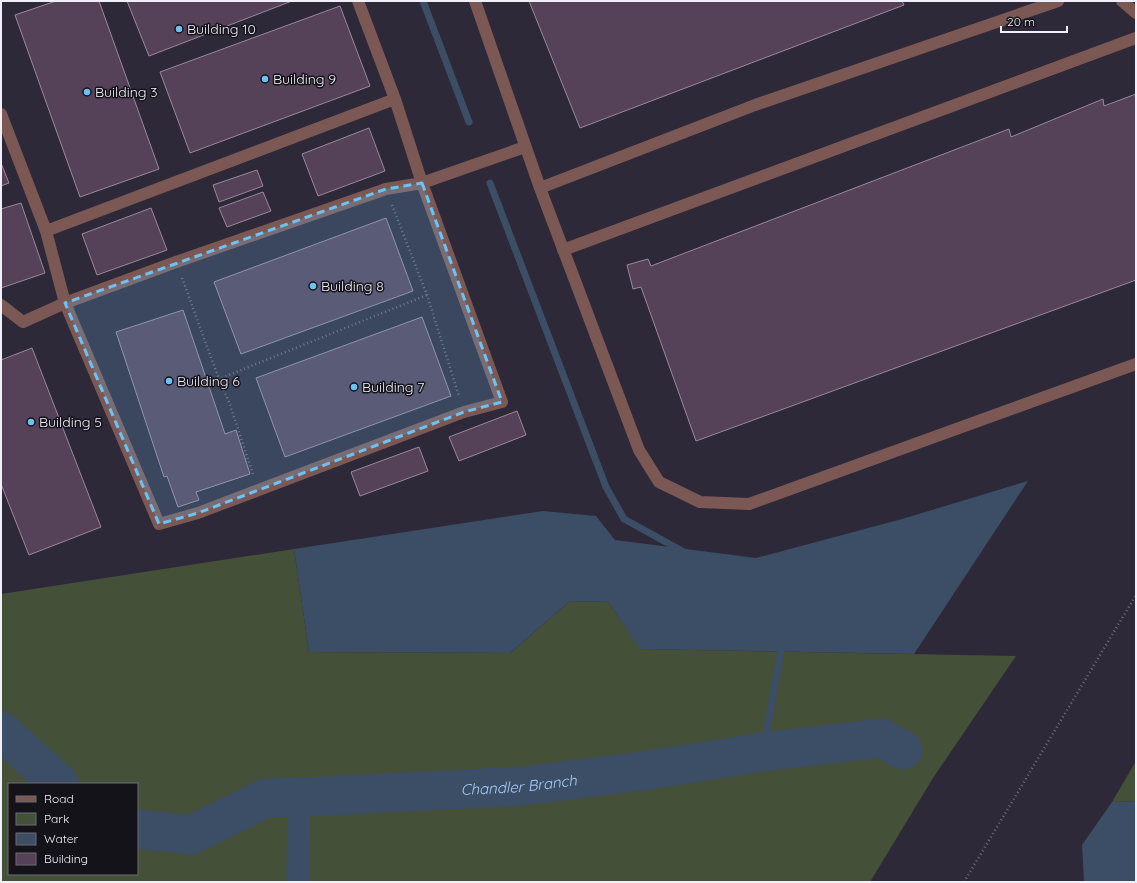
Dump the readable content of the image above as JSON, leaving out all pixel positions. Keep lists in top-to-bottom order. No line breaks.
{"water":["Chandler Branch"],"places":["Building 10","Building 9","Building 3","Building 8","Building 6","Building 7","Building 5"],"legend":["Road","Park","Water","Building"],"scale_bar":"20 m"}
